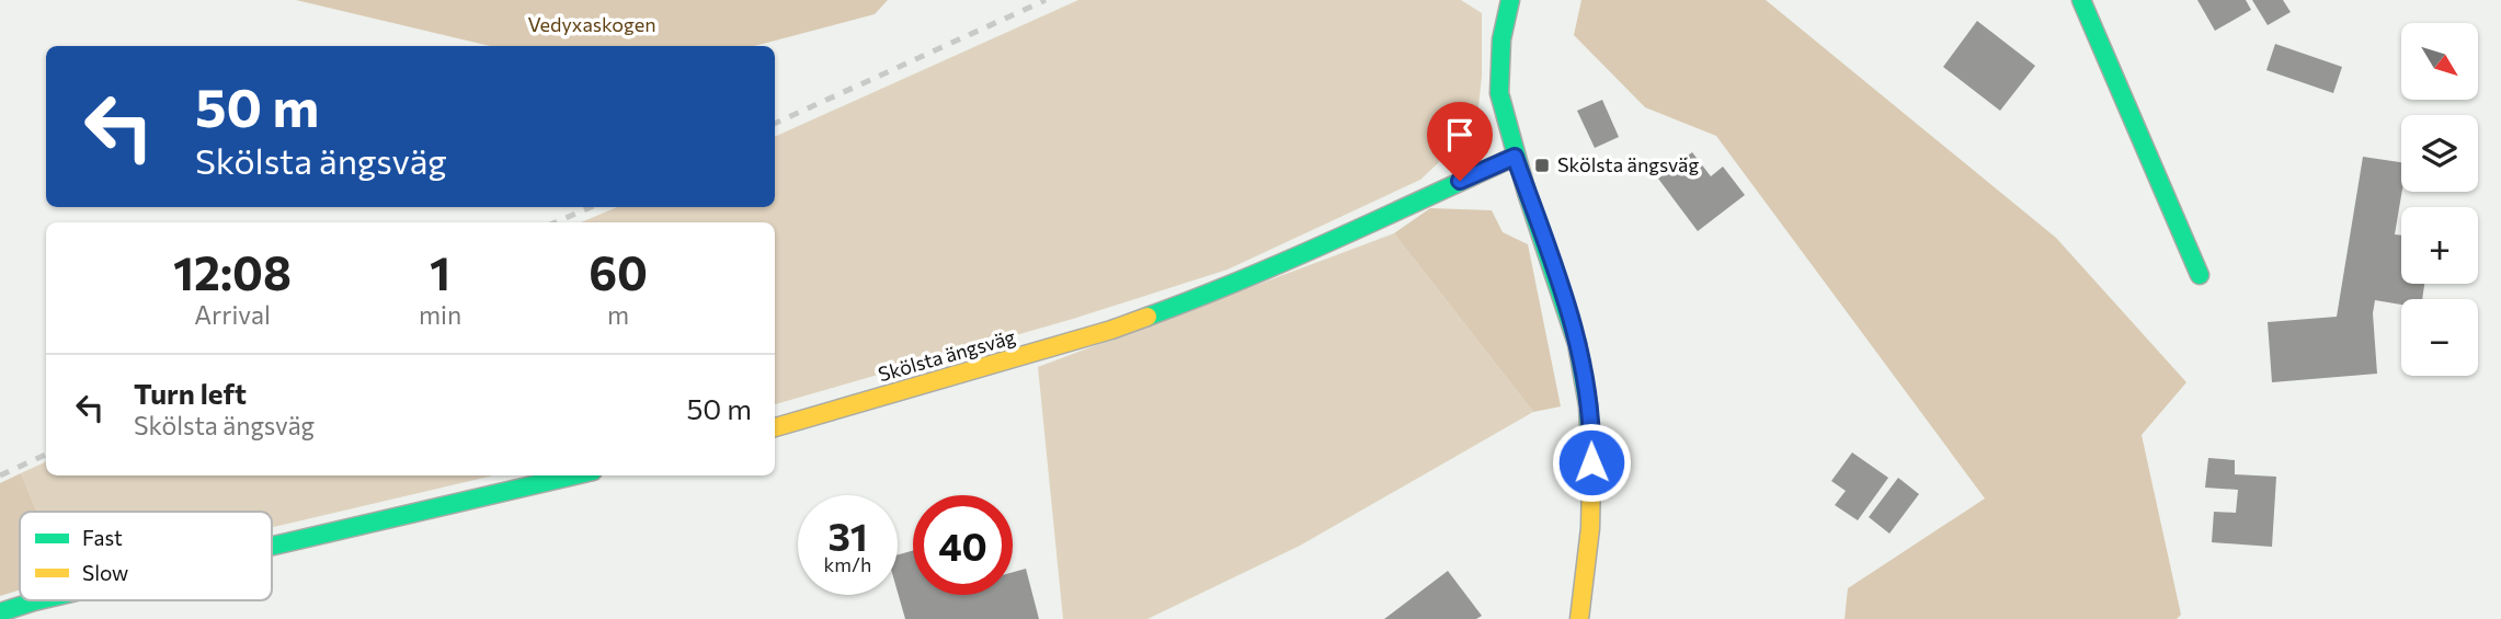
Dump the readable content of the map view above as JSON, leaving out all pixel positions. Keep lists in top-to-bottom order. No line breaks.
{"streets":{"street":["Skölsta ängsväg"]},"parks":["Vedyxaskogen"],"places":{"transit":["Skölsta ängsväg"]},"legend":["Fast","Slow"],"north":"bottom right","page":{"map_buttons":["+","−"],"turn":["50 m","Skölsta ängsväg"],"eta":["12:08","Arrival","1","min","60","m"],"list":[{"name":"Turn left","note":"Skölsta ängsväg","value":"50 m"}],"speed":"31 km/h","limit":"40"}}
